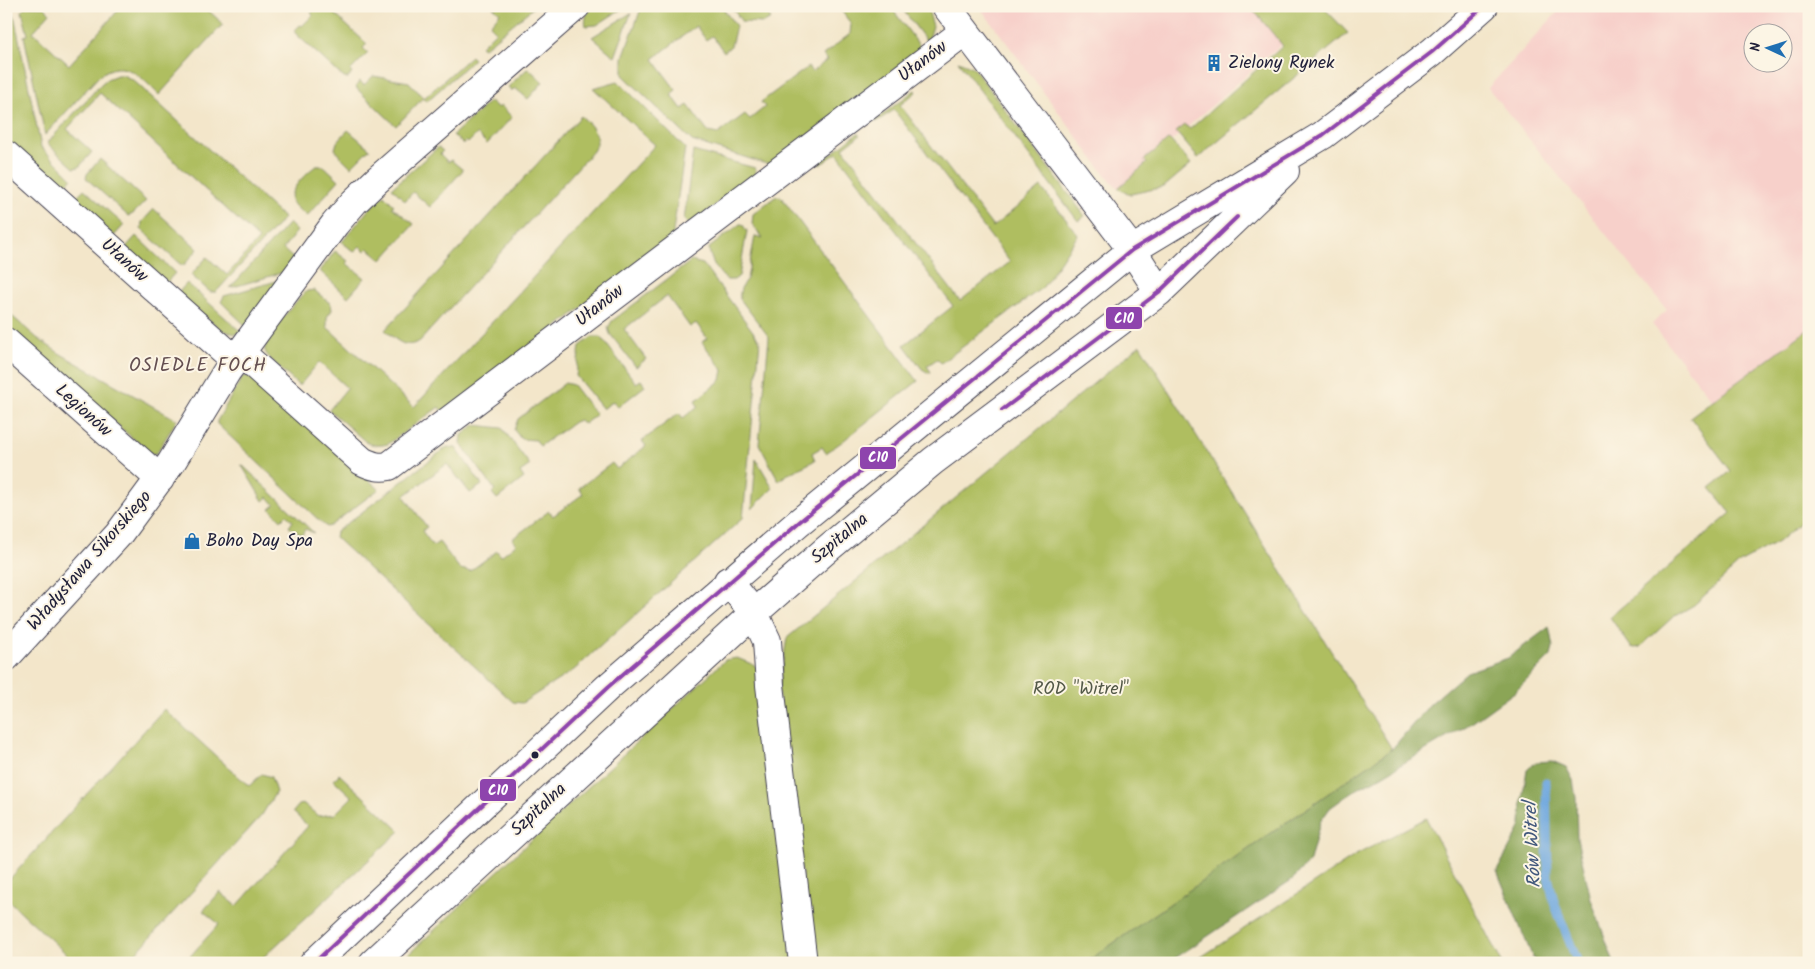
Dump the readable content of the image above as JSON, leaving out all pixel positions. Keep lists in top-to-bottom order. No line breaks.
{"streets":{"street":["Ułanów","Legionów","Szpitalna","Władysława Sikorskiego"]},"crossings":[["Ułanów","Szpitalna"],["Ułanów","Władysława Sikorskiego"],["Legionów","Władysława Sikorskiego"]],"districts":["OSIEDLE FOCH"],"water":["Rów Witrel"],"parks":["ROD \"Witrel\""],"places":{"building":["Zielony Rynek"],"shop":["Boho Day Spa"]},"lines":["transit line C10"],"north":"left"}
